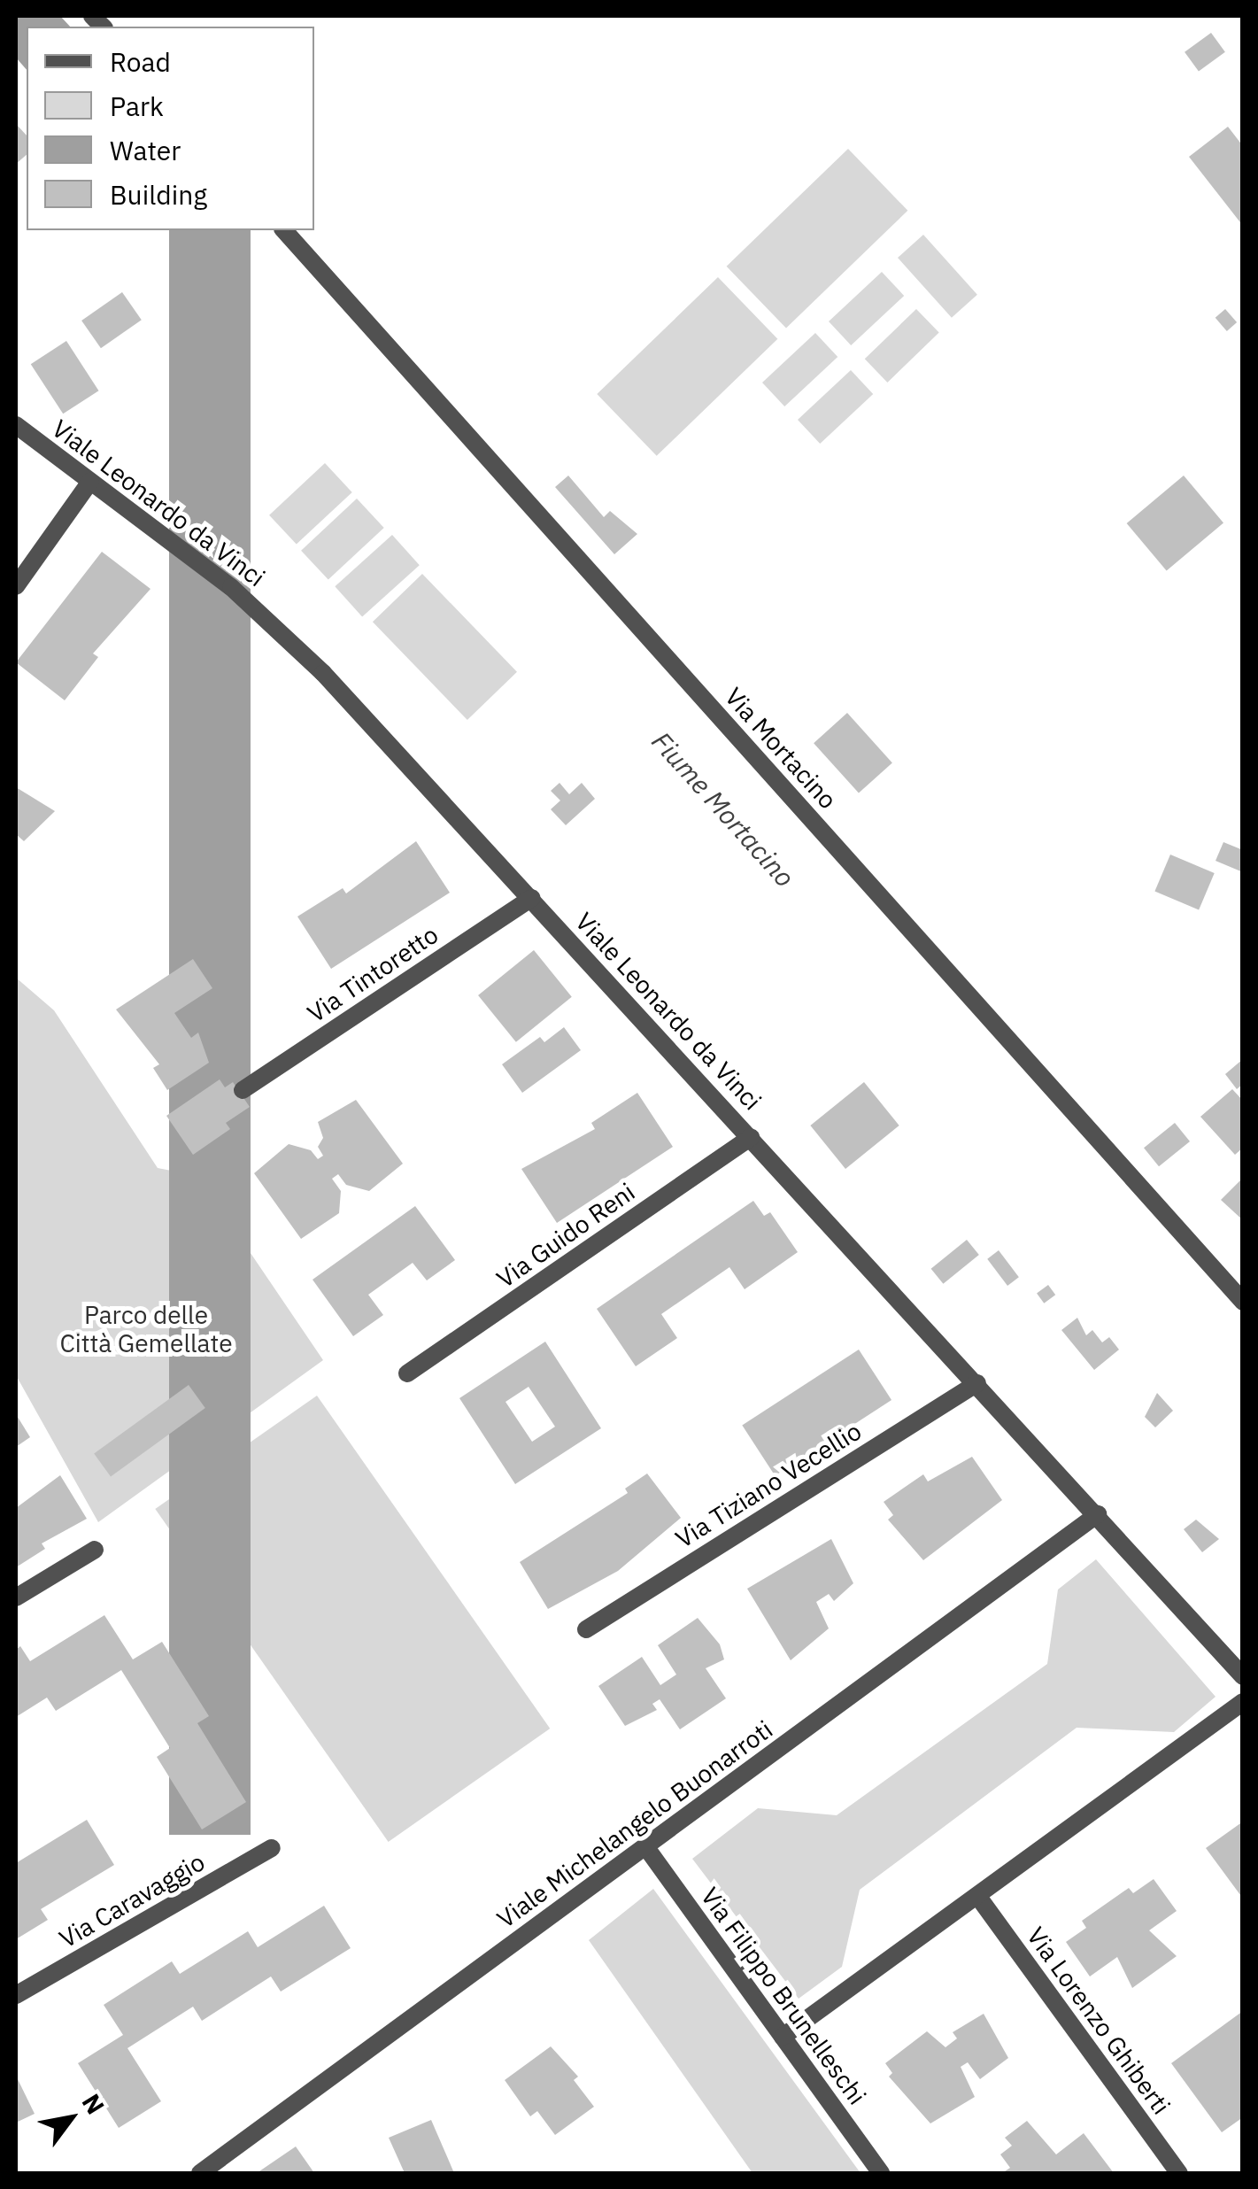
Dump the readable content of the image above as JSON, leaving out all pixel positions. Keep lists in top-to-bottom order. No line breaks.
{"streets":{"street":["Viale Leonardo da Vinci","Via Mortacino","Via Tintoretto","Via Guido Reni","Via Tiziano Vecellio","Viale Michelangelo Buonarroti","Via Caravaggio","Via Filippo Brunelleschi","Via Lorenzo Ghiberti"]},"crossings":[["Viale Leonardo da Vinci","Via Tintoretto"],["Viale Leonardo da Vinci","Via Guido Reni"],["Viale Leonardo da Vinci","Via Tiziano Vecellio"],["Viale Leonardo da Vinci","Viale Michelangelo Buonarroti"],["Viale Michelangelo Buonarroti","Via Filippo Brunelleschi"]],"water":["Fiume Mortacino"],"parks":["Parco delle Città Gemellate"],"legend":["Road","Park","Water","Building"],"north":"top right"}
